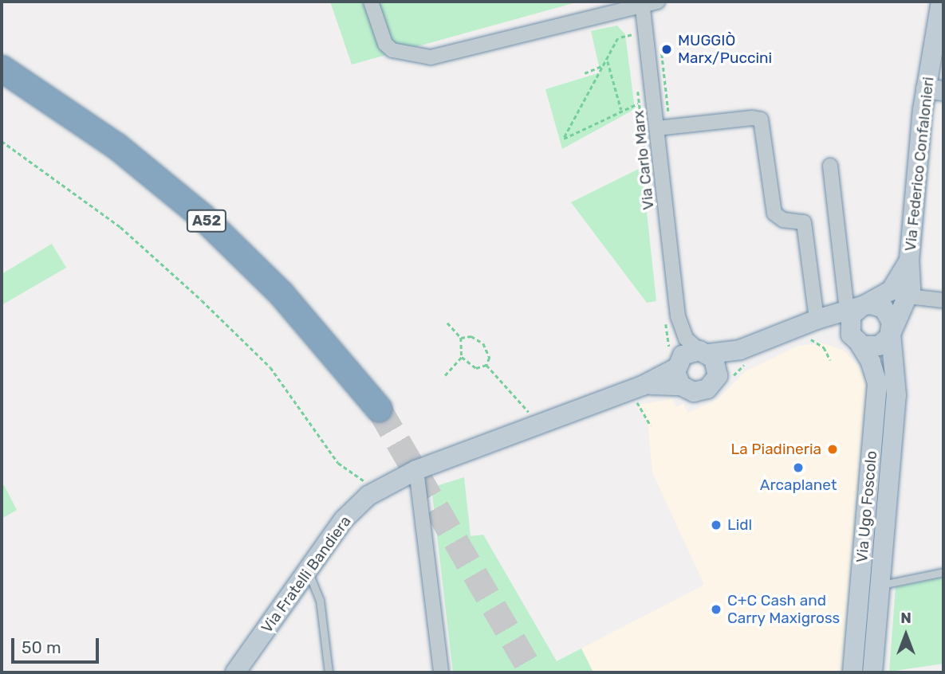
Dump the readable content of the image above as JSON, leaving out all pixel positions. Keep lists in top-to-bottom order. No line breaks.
{"streets":{"highway":["A52"],"street":["Via Carlo Marx","Via Federico Confalonieri","Via Ugo Foscolo","Via Fratelli Bandiera"]},"crossings":[["Via Carlo Marx","Via Fratelli Bandiera"],["Via Federico Confalonieri","Via Ugo Foscolo"],["Via Federico Confalonieri","Via Fratelli Bandiera"],["Via Ugo Foscolo","Via Fratelli Bandiera"]],"places":["MUGGIÒ Marx/Puccini","La Piadineria","Arcaplanet","Lidl","C+C Cash and Carry Maxigross"],"scale_bar":"50 m","north":"top"}
